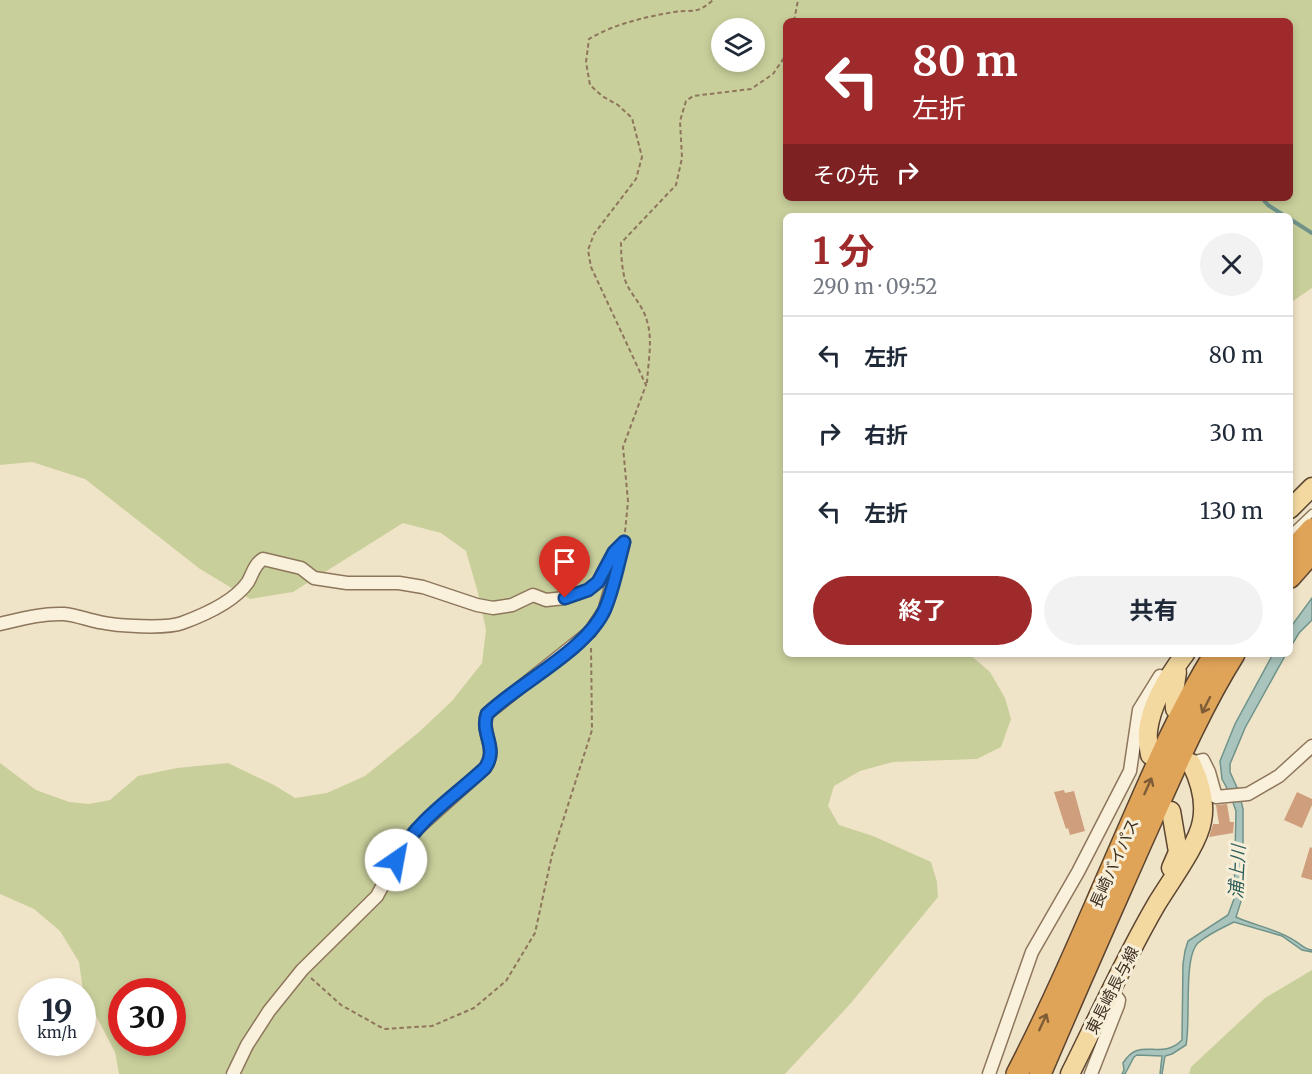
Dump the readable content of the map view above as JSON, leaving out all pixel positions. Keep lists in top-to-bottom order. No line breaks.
{"streets":{"highway":["長崎バイパス"],"main road":["東長崎長与線"]},"water":["浦上川"],"page":{"turn":["80 m","左折"],"then":"その先","heading":["1 分","290 m · 09:52"],"list":[{"name":"左折","value":"80 m"},{"name":"右折","value":"30 m"},{"name":"左折","value":"130 m"}],"buttons":["終了","共有"],"speed":"19 km/h","limit":"30"}}
